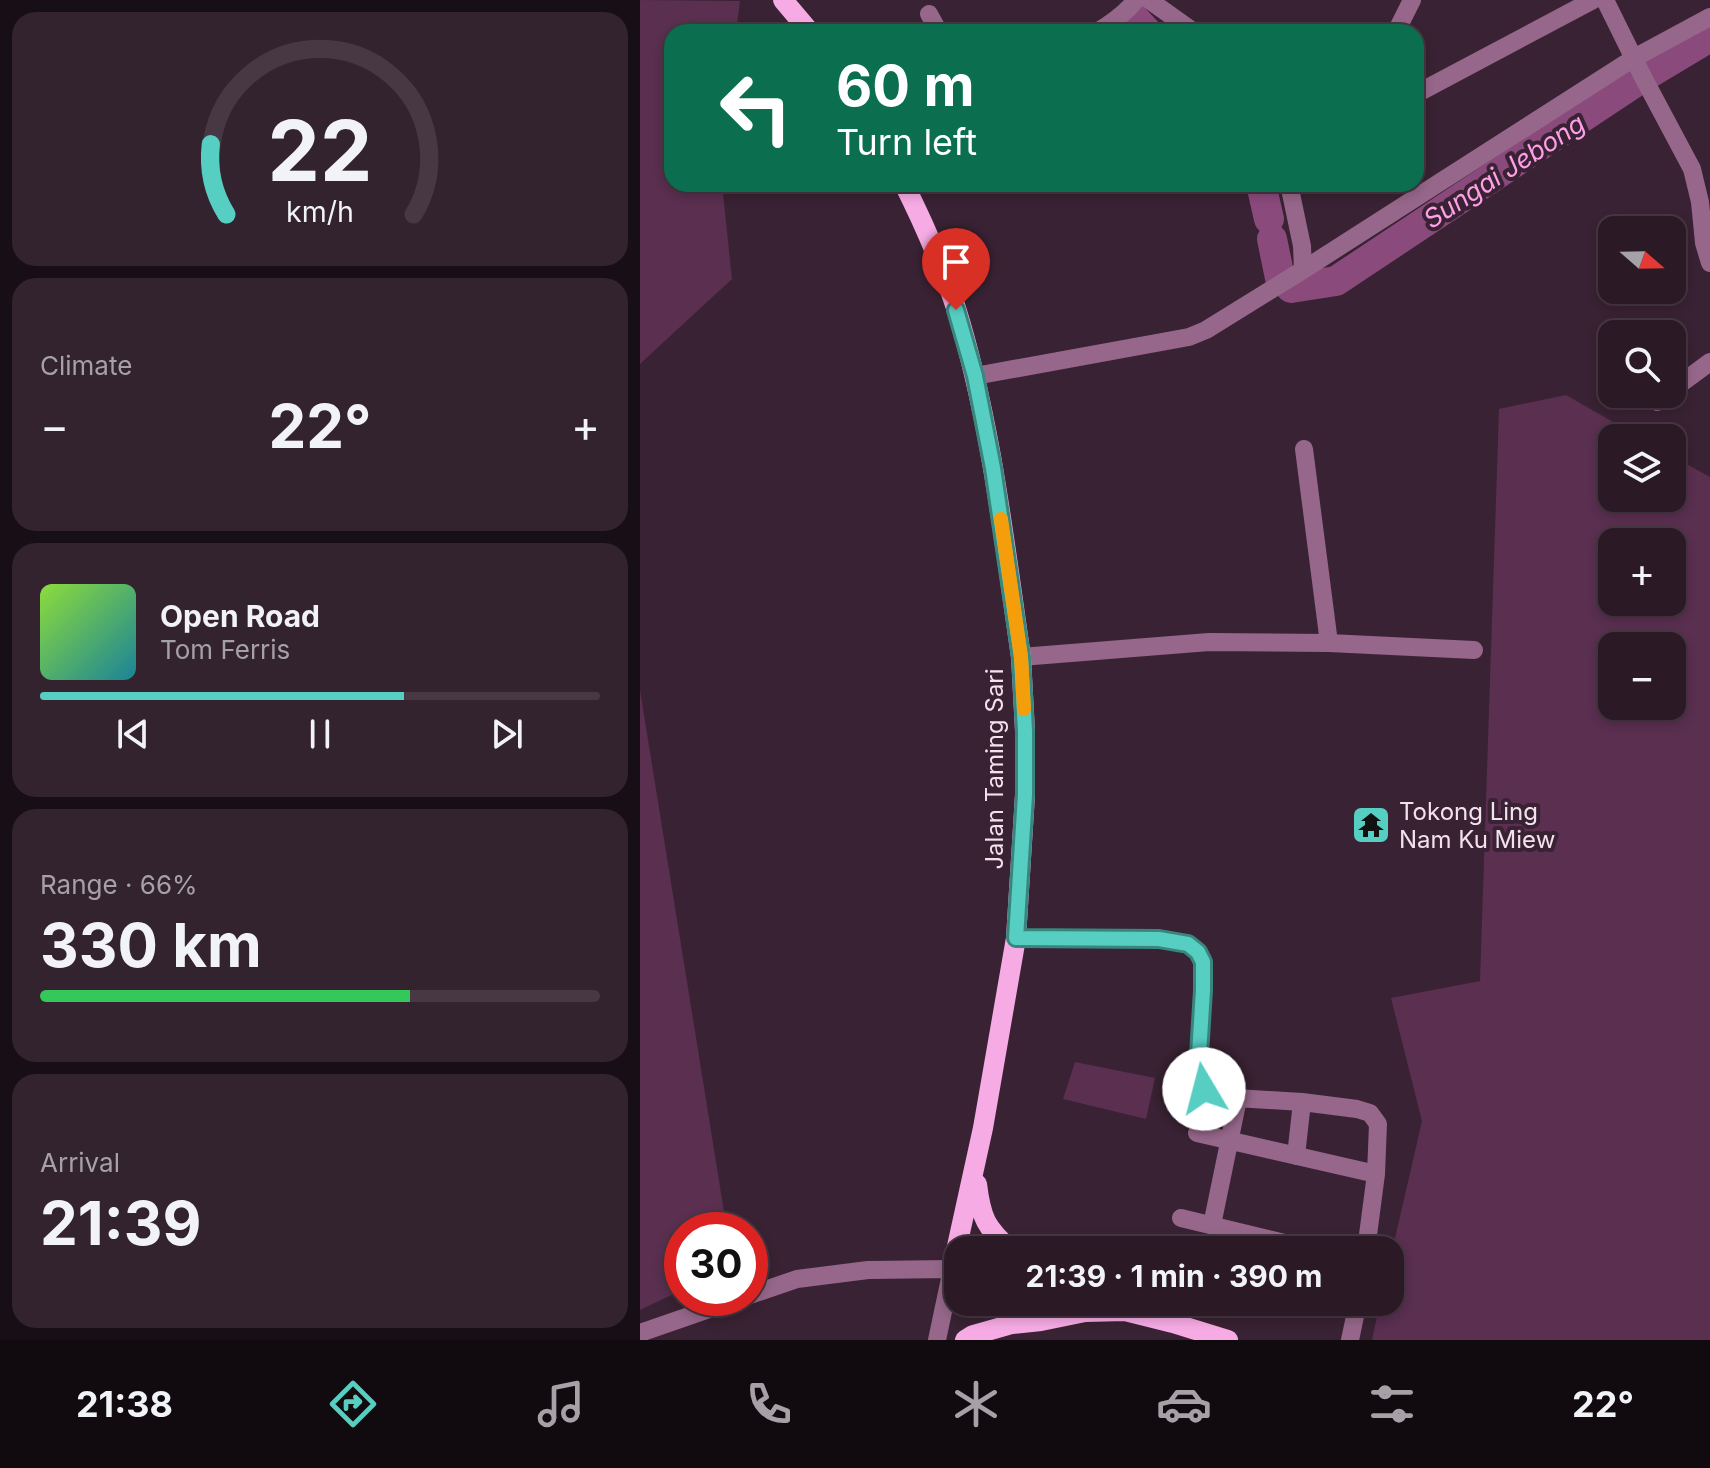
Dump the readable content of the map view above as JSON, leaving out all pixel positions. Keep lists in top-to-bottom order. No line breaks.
{"streets":{"main road":["Jalan Taming Sari"]},"water":["Sungai Jebong"],"places":{"temple":["Tokong Ling Nam Ku Miew"]},"north":"right","page":{"turn":["60 m","Turn left"],"map_buttons":["+","−"],"tile":["Climate",["Range · 66%","330 km"],["Arrival","21:39"]],"heat":["−","22°","+"],"song":["Open Road","Tom Ferris"],"limit":"30","trip":"21:39 · 1 min · 390 m","tabs":["21:38","22°"],"gauge":["22","km/h"]}}
